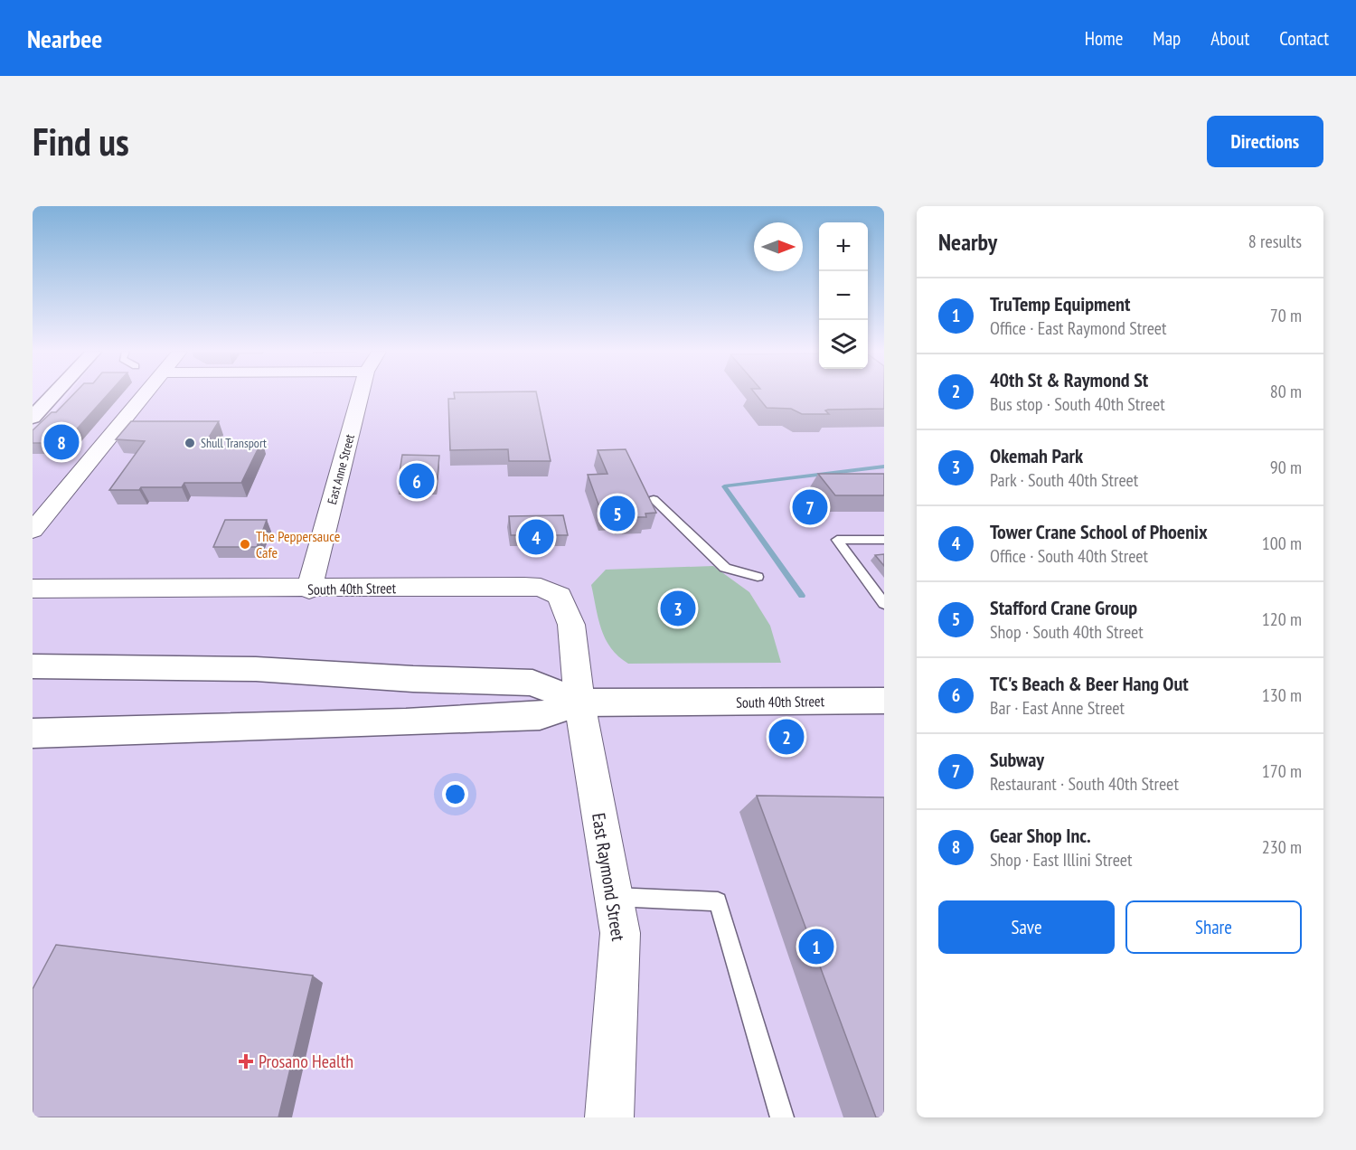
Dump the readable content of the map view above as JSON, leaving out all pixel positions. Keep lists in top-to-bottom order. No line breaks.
{"streets":{"main road":["South 40th Street"],"street":["East Anne Street","East Raymond Street"]},"crossings":[["East Anne Street","South 40th Street"],["South 40th Street","East Raymond Street"]],"places":{"other":["Shull Transport","The Peppersauce Cafe"],"health":["Prosano Health"]},"north":"right","page":{"header":"Nearbee","nav":["Home","Map","About","Contact"],"buttons":["Directions",["Save","Share"]],"title":"Find us","heading":["Nearby","8 results"],"map_buttons":["+","−"],"list":[{"mark":"1","name":"TruTemp Equipment","note":"Office · East Raymond Street","value":"70 m"},{"mark":"2","name":"40th St & Raymond St","note":"Bus stop · South 40th Street","value":"80 m"},{"mark":"3","name":"Okemah Park","note":"Park · South 40th Street","value":"90 m"},{"mark":"4","name":"Tower Crane School of Phoenix","note":"Office · South 40th Street","value":"100 m"},{"mark":"5","name":"Stafford Crane Group","note":"Shop · South 40th Street","value":"120 m"},{"mark":"6","name":"TC's Beach & Beer Hang Out","note":"Bar · East Anne Street","value":"130 m"},{"mark":"7","name":"Subway","note":"Restaurant · South 40th Street","value":"170 m"},{"mark":"8","name":"Gear Shop Inc.","note":"Shop · East Illini Street","value":"230 m"}],"pins":["8","6","7","5","4","3","2","1"]}}
